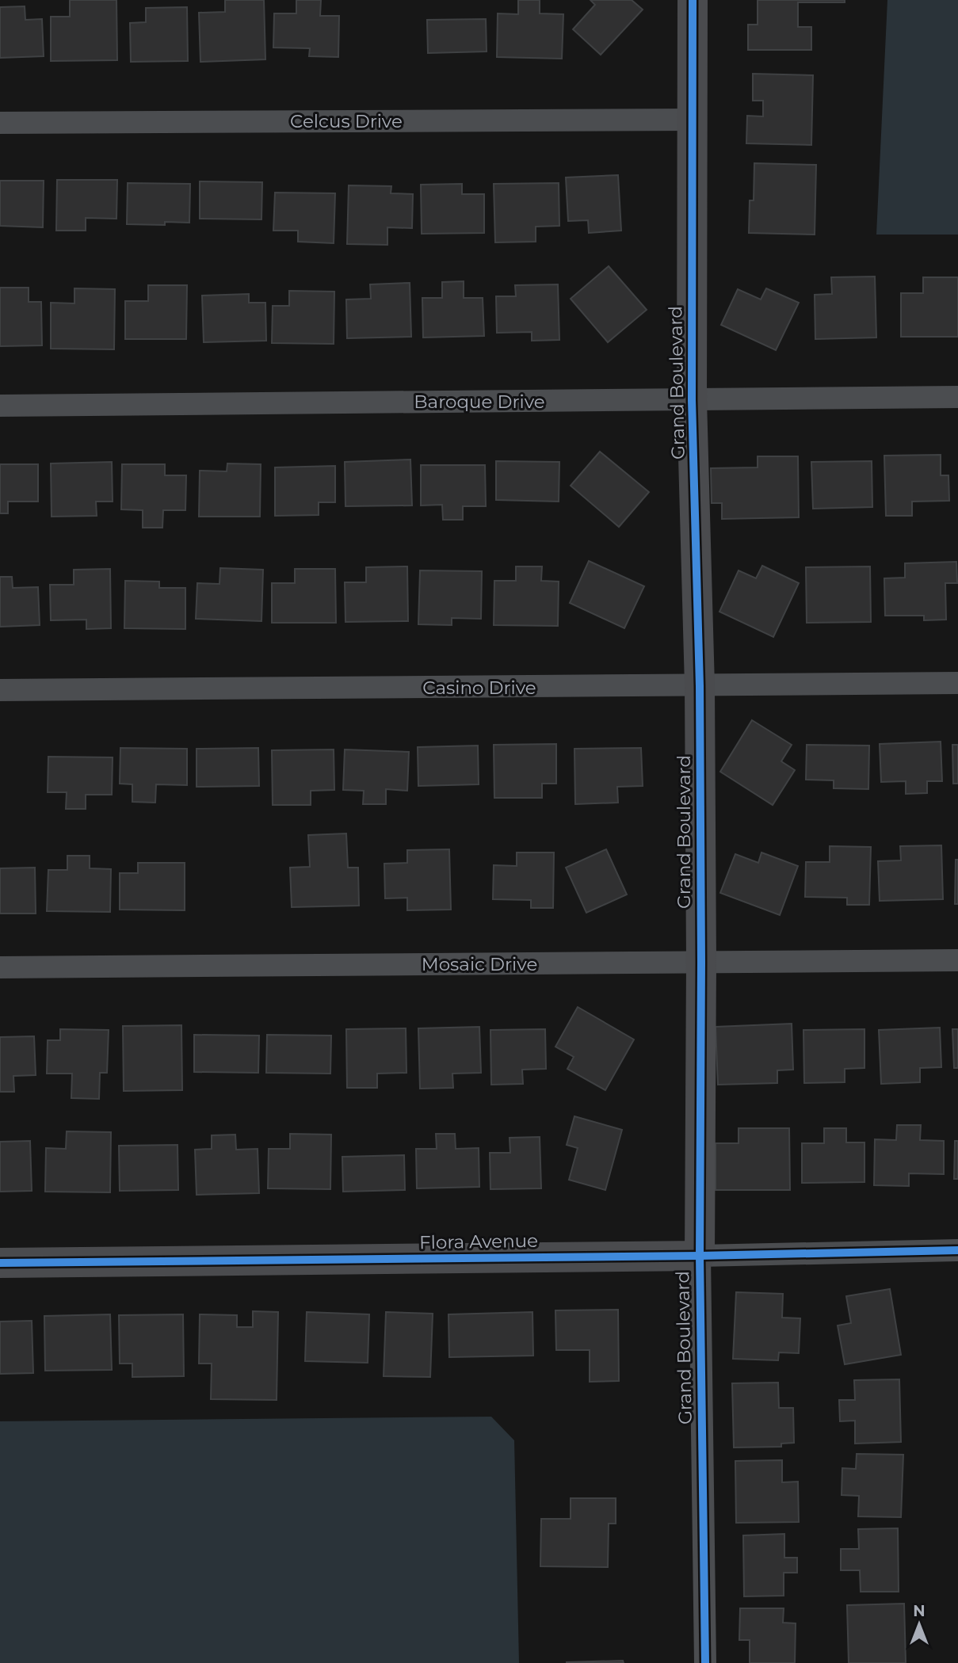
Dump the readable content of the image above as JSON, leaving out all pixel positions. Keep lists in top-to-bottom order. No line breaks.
{"streets":{"street":["Celcus Drive","Grand Boulevard","Baroque Drive","Casino Drive","Mosaic Drive","Flora Avenue"]},"crossings":[["Celcus Drive","Grand Boulevard"],["Grand Boulevard","Baroque Drive"],["Grand Boulevard","Casino Drive"],["Grand Boulevard","Mosaic Drive"],["Grand Boulevard","Flora Avenue"]],"north":"top"}
